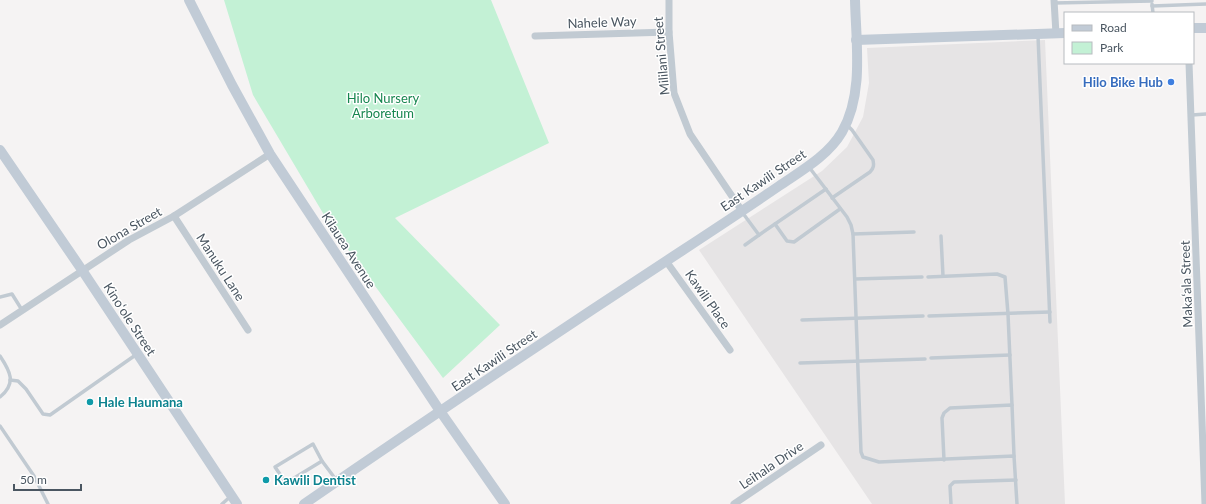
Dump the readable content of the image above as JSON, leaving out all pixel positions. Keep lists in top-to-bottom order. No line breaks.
{"streets":{"street":["Nahele Way","Mililani Street","East Kawili Street","Olona Street","Kilauea Avenue","Manuku Lane","Maka‘ala Street","Kawili Place","Kinoʻole Street","Leihala Drive"]},"crossings":[["Nahele Way","Mililani Street"],["Mililani Street","East Kawili Street"],["East Kawili Street","Kilauea Avenue"],["East Kawili Street","Kawili Place"],["Olona Street","Kilauea Avenue"],["Olona Street","Manuku Lane"],["Olona Street","Kinoʻole Street"]],"parks":["Hilo Nursery Arboretum"],"places":["Hilo Bike Hub","Hale Haumana","Kawili Dentist"],"legend":["Road","Park"],"scale_bar":"50 m"}
